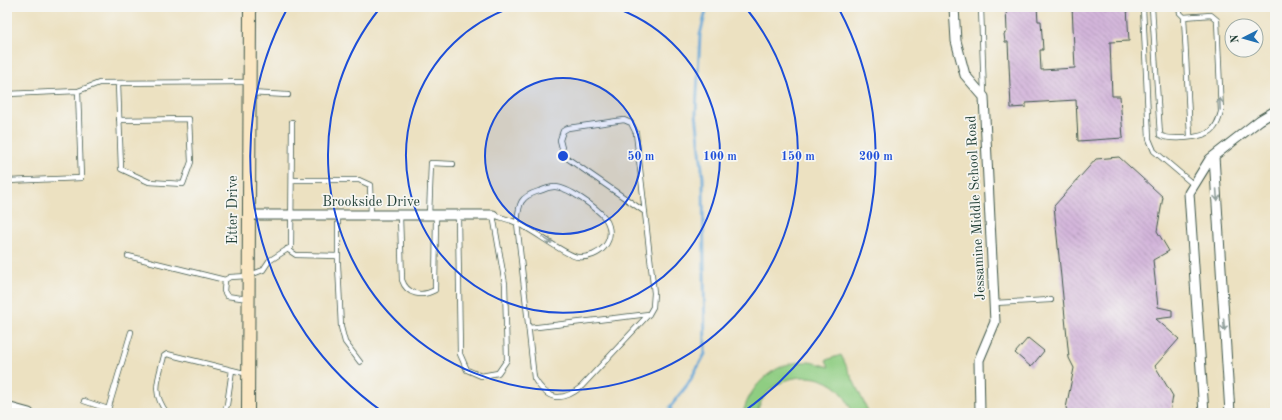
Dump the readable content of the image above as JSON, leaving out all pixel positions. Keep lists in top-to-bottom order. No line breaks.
{"streets":{"street":["Brookside Drive","Jessamine Middle School Road","Etter Drive"]},"crossings":[["Brookside Drive","Etter Drive"]],"north":"left","rings":["50 m","100 m","150 m","200 m"]}
